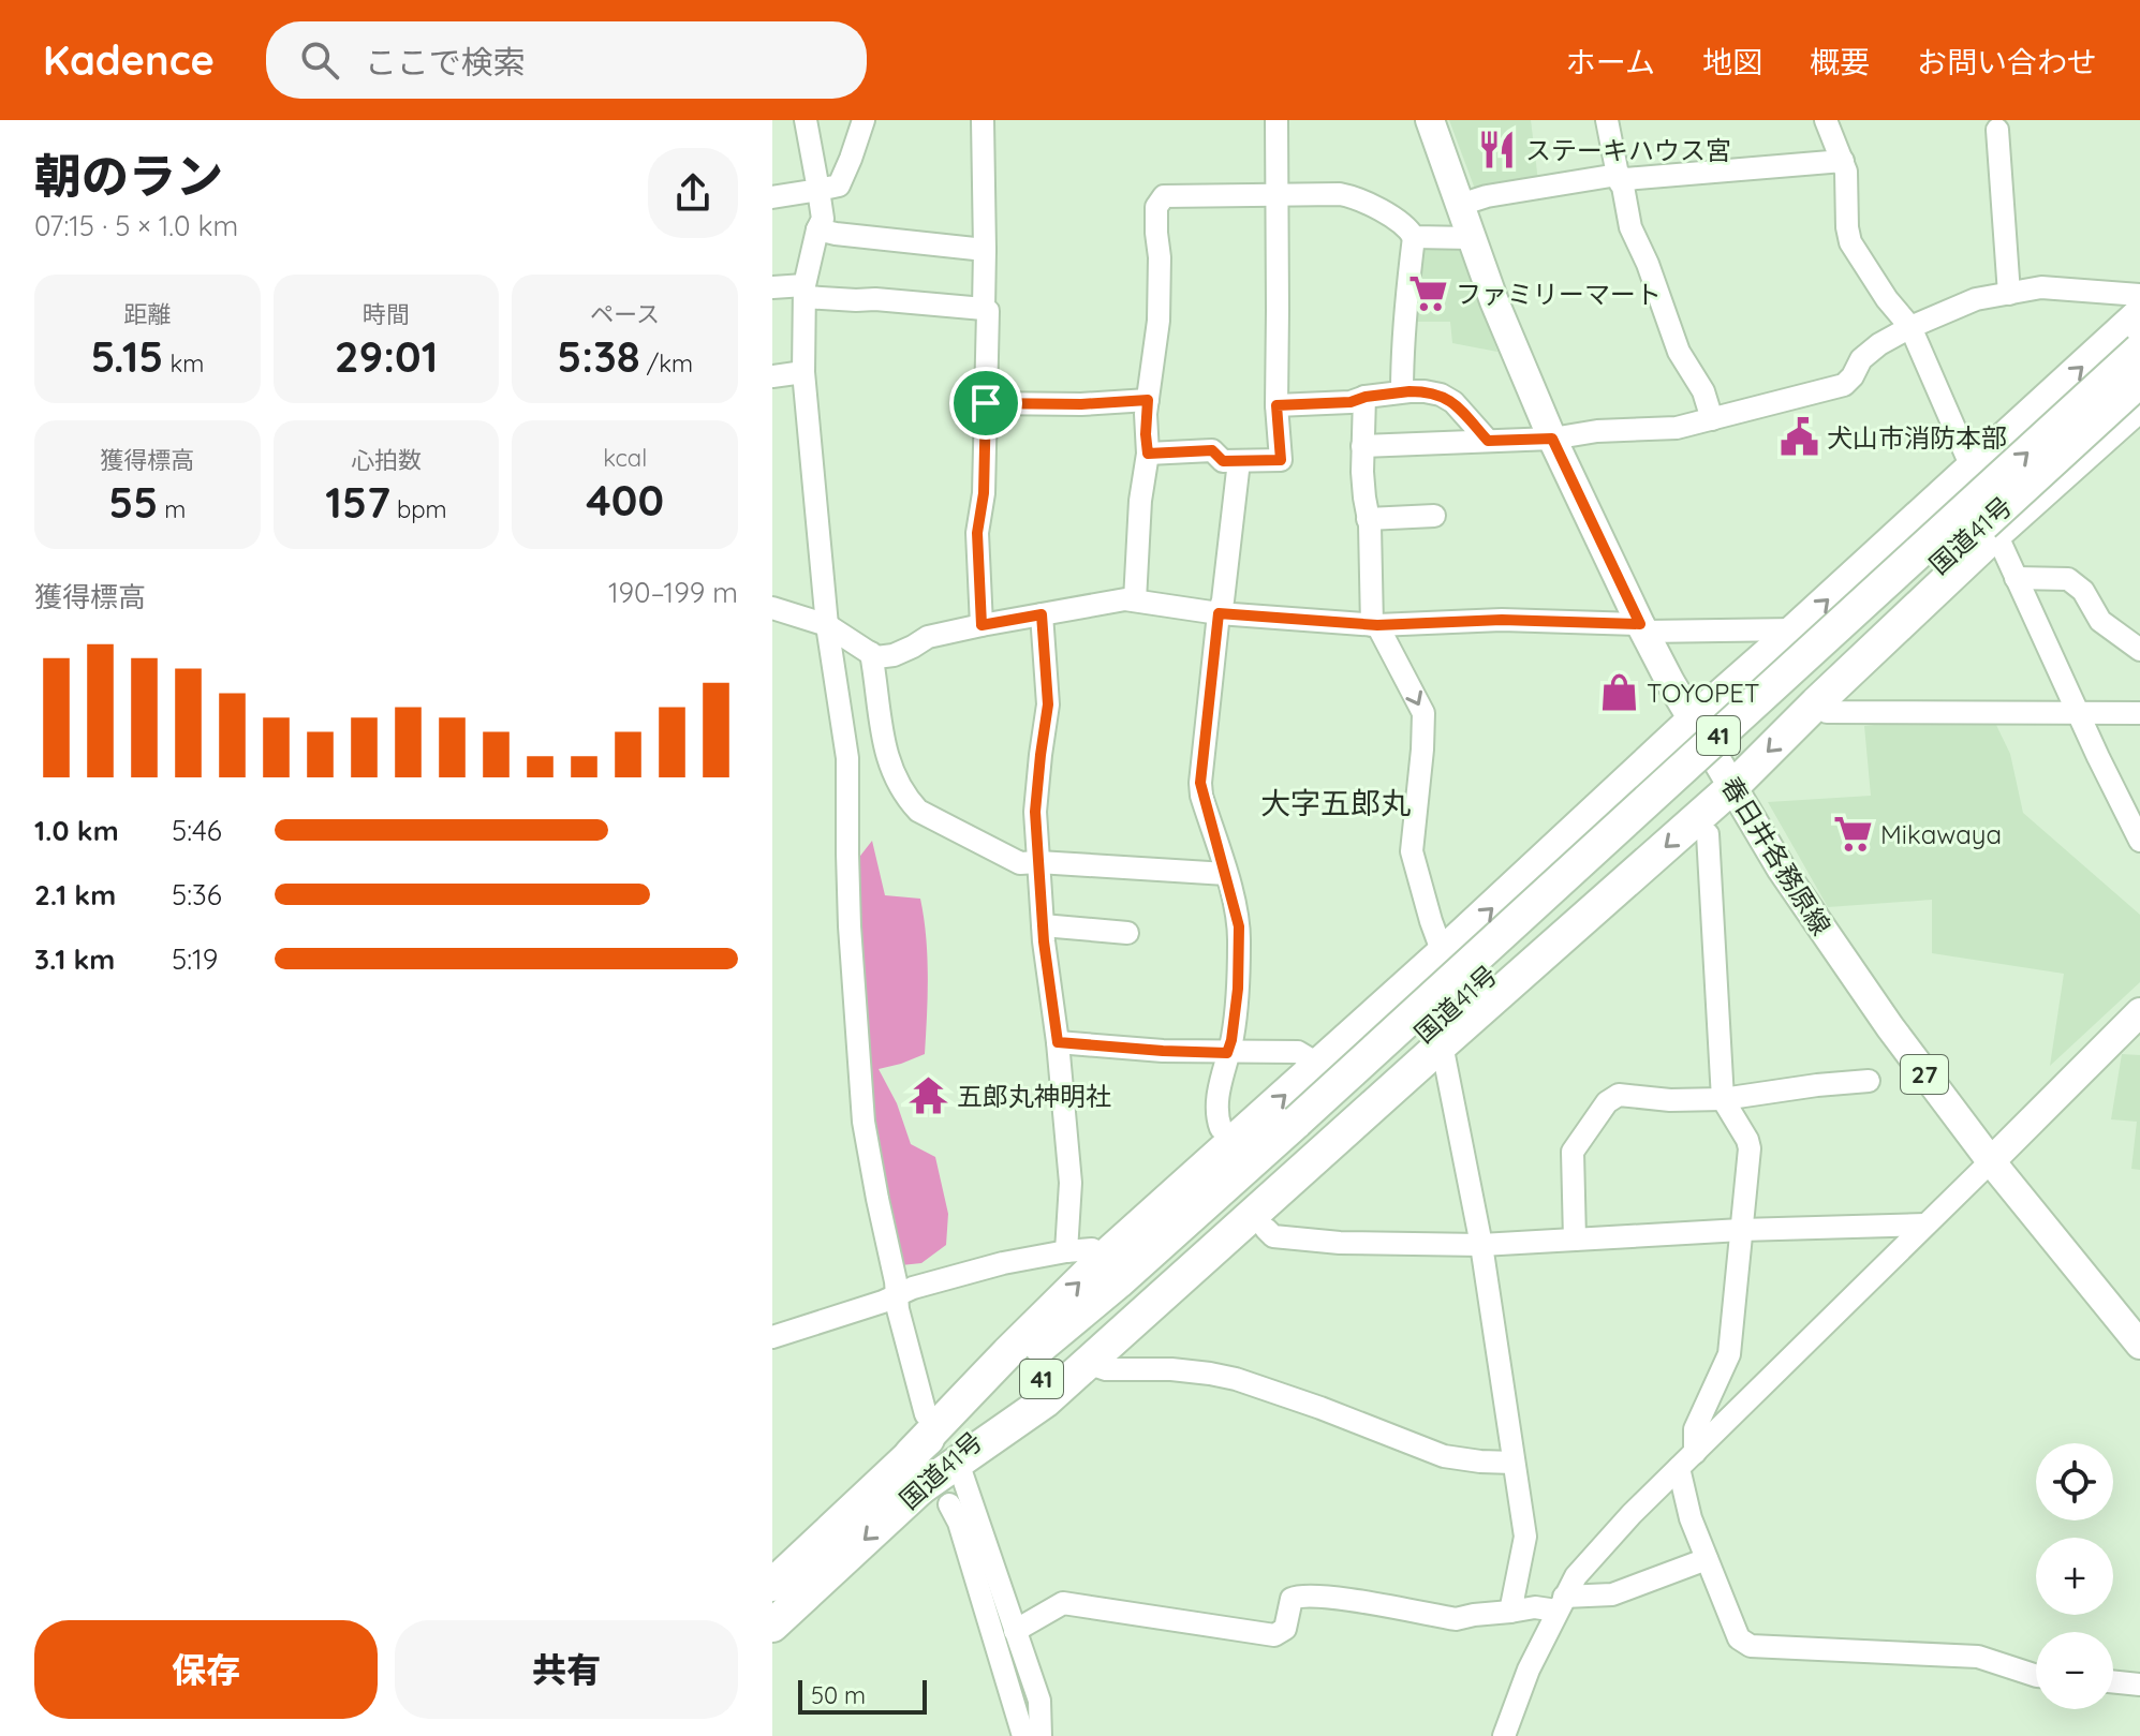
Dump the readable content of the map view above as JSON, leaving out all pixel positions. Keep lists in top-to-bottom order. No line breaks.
{"streets":{"highway":["国道41号","41"],"main road":["春日井各務原線","27"]},"crossings":[["国道41号","41"],["41","春日井各務原線"]],"districts":["大字五郎丸"],"places":{"restaurant":["ステーキハウス宮"],"supermarket":["ファミリーマート","Mikawaya"],"public building":["犬山市消防本部"],"shop":["TOYOPET"],"temple":["五郎丸神明社"]},"scale_bar":"50 m","page":{"header":"Kadence","search":"ここで検索","nav":["ホーム","地図","概要","お問い合わせ"],"heading":["朝のラン","07:15 · 5 × 1.0 km"],"stats":[["距離","5.15 km"],["時間","29:01"],["ペース","5:38 /km"],["獲得標高","55 m"],["心拍数","157 bpm"],["kcal","400"]],"chart":["獲得標高","190–199 m"],"list":[{"name":"1.0 km","note":"5:46"},{"name":"2.1 km","note":"5:36"},{"name":"3.1 km","note":"5:19"}],"map_buttons":["+","−"],"buttons":["保存","共有"],"scale":"50 m"}}
